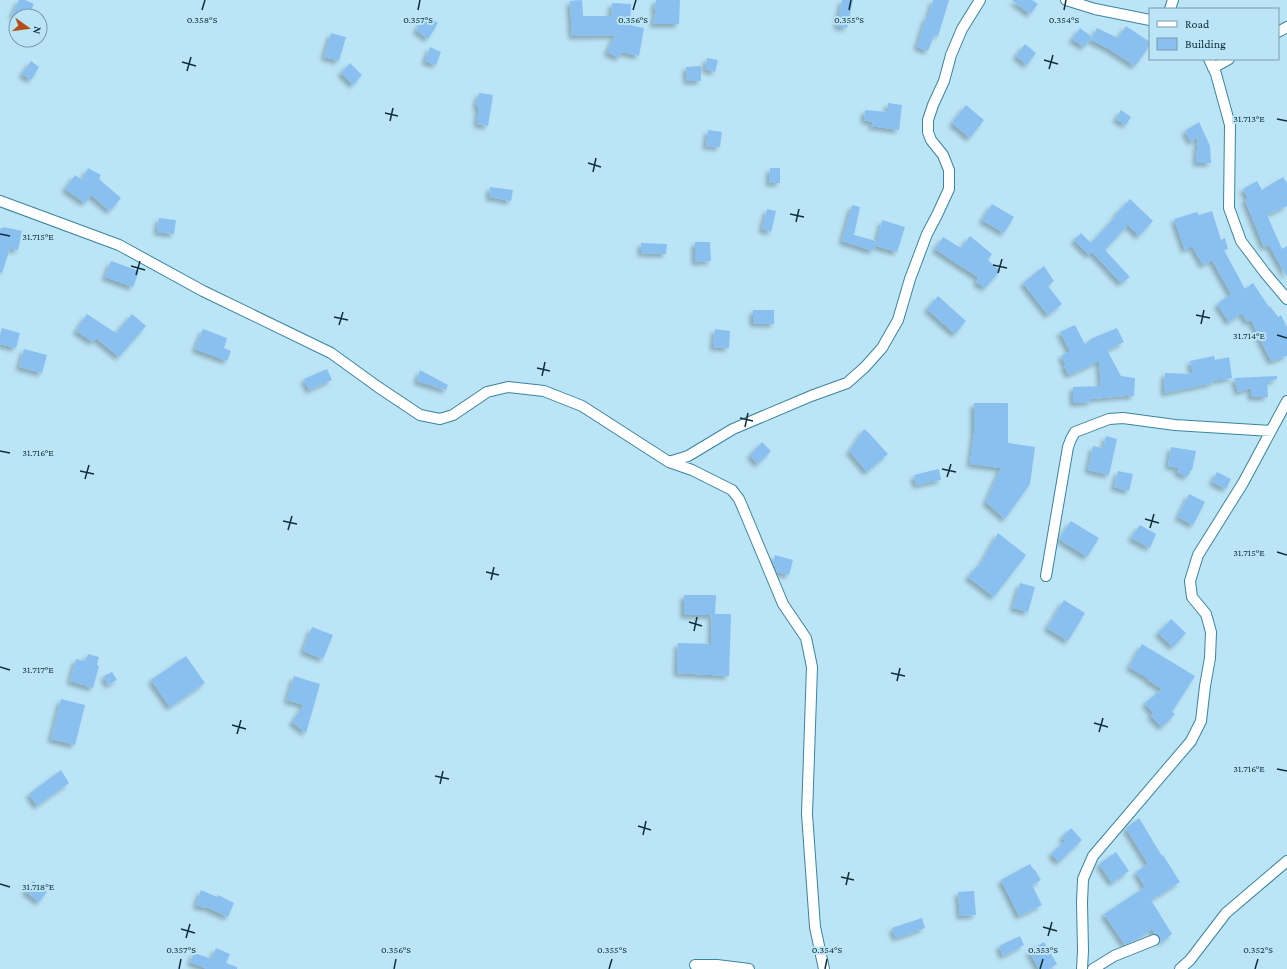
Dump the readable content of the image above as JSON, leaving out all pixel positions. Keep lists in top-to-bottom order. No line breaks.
{"legend":["Road","Building"],"north":"right","coordinates":["0.358°S","0.357°S","0.356°S","0.355°S","0.354°S","31.713°E","31.715°E","31.714°E","31.716°E","31.717°E","31.718°E","0.353°S","0.352°S"]}
